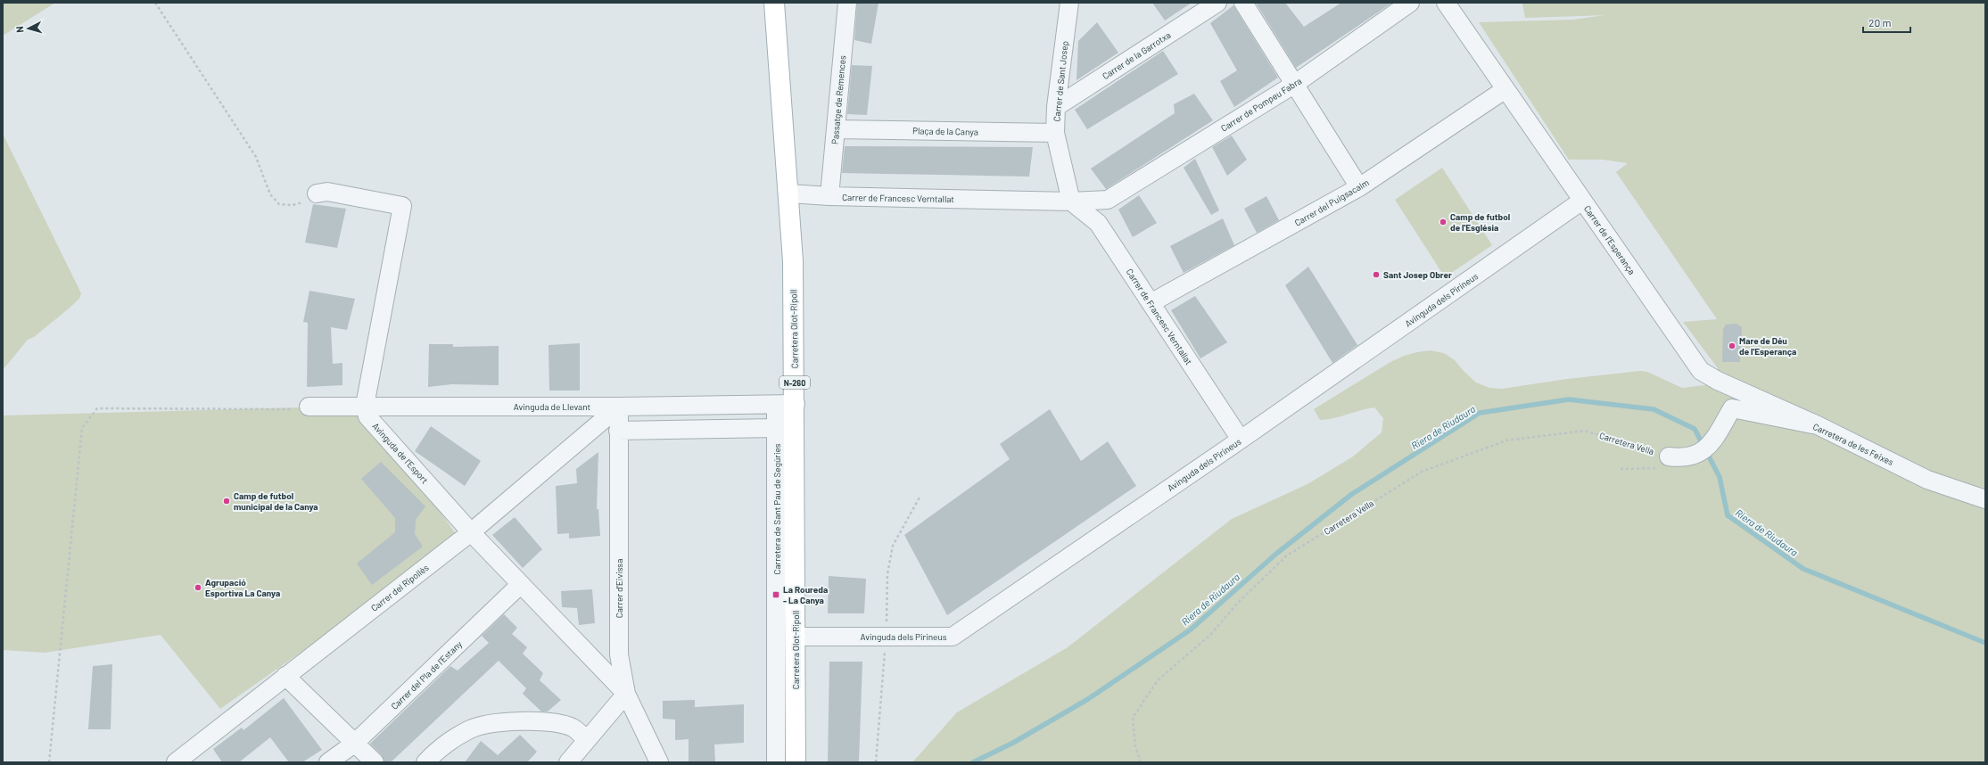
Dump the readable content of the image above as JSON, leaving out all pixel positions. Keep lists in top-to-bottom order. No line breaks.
{"streets":{"main road":["Carretera Olot-Ripoll","N-260"],"street":["Carrer de la Garrotxa","Carrer de Sant Josep","Passatge de Remences","Carrer de Pompeu Fabra","Plaça de la Canya","Carrer de Francesc Verntallat","Carrer del Puigsacalm","Carrer de l'Esperança","Avinguda dels Pirineus","Avinguda de Llevant","Carretera de les Feixes","Avinguda de l'Esport","Carretera de Sant Pau de Segúries","Carrer del Ripollès","Carrer d'Eivissa","Carrer del Pla de l'Estany"],"path":["Carretera Vella"]},"crossings":[["Carrer de la Garrotxa","Carrer de Sant Josep"],["Carrer de Sant Josep","Plaça de la Canya"],["Carrer de Sant Josep","Carrer de Francesc Verntallat"],["Passatge de Remences","Plaça de la Canya"],["Passatge de Remences","Carrer de Francesc Verntallat"],["Carrer de Pompeu Fabra","Carrer de Francesc Verntallat"],["Carrer de Francesc Verntallat","Carrer del Puigsacalm"],["Carrer de Francesc Verntallat","Avinguda dels Pirineus"],["Carrer de Francesc Verntallat","Carretera Olot-Ripoll"],["Carrer del Puigsacalm","Carrer de l'Esperança"],["Carrer de l'Esperança","Avinguda dels Pirineus"],["Carrer de l'Esperança","Carretera de les Feixes"],["Avinguda dels Pirineus","Carretera Olot-Ripoll"],["Carretera Olot-Ripoll","Avinguda de Llevant"],["Avinguda de Llevant","Avinguda de l'Esport"],["Avinguda de Llevant","Carretera de Sant Pau de Segúries"],["Avinguda de Llevant","Carrer del Ripollès"],["Avinguda de Llevant","Carrer d'Eivissa"],["Carretera Vella","Carretera de les Feixes"],["Avinguda de l'Esport","Carrer del Ripollès"],["Avinguda de l'Esport","Carrer d'Eivissa"],["Avinguda de l'Esport","Carrer del Pla de l'Estany"],["Carrer del Ripollès","Carrer d'Eivissa"]],"water":["Riera de Riudaura"],"places":{"other":["Camp de futbol de l'Església","Sant Josep Obrer","Mare de Déu de l'Esperança","Camp de futbol municipal de la Canya","Agrupació Esportiva La Canya"],"transit":["La Roureda - La Canya"]},"scale_bar":"20 m","north":"left"}
